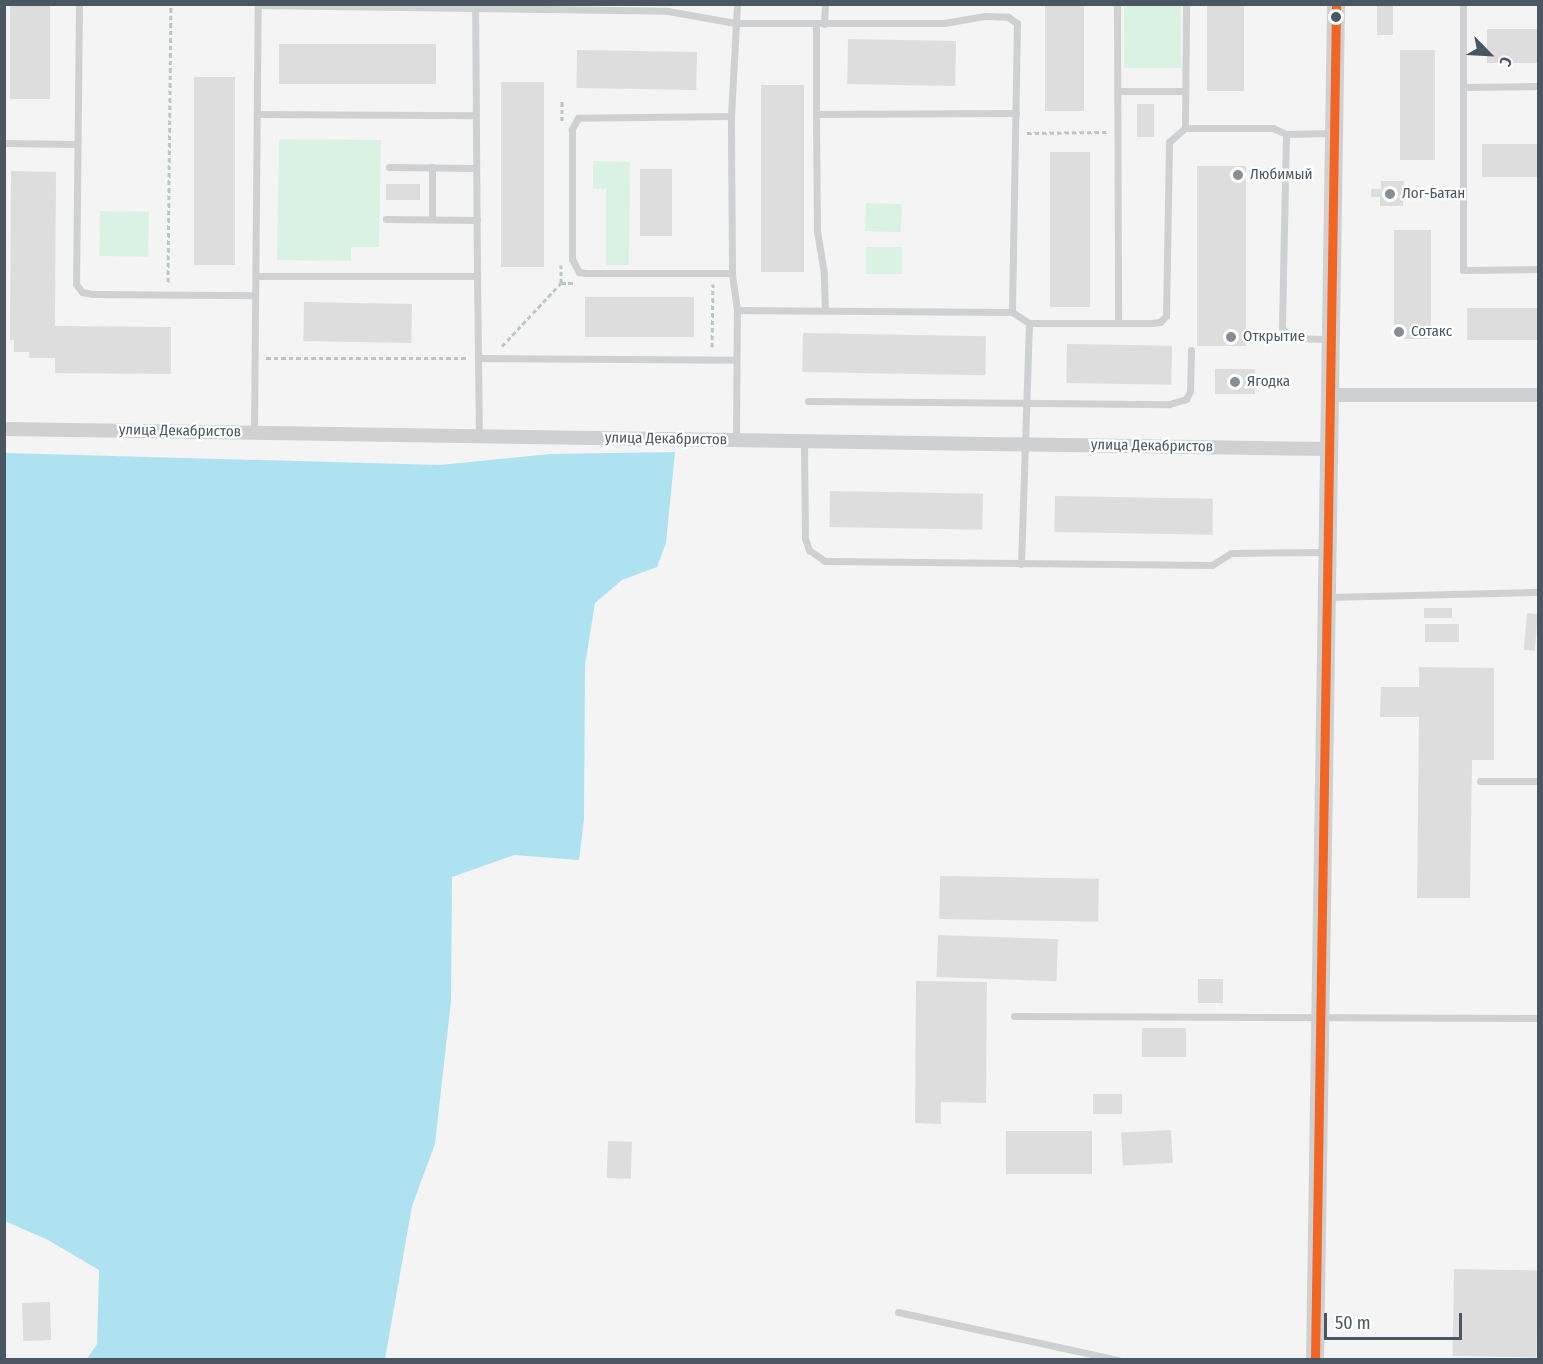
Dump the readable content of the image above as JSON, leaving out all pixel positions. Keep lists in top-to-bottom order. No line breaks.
{"streets":{"street":["улица Декабристов"]},"places":["Любимый","Лог-Батан","Сотакс","Открытие","Ягодка"],"scale_bar":"50 m","north":"bottom right"}
